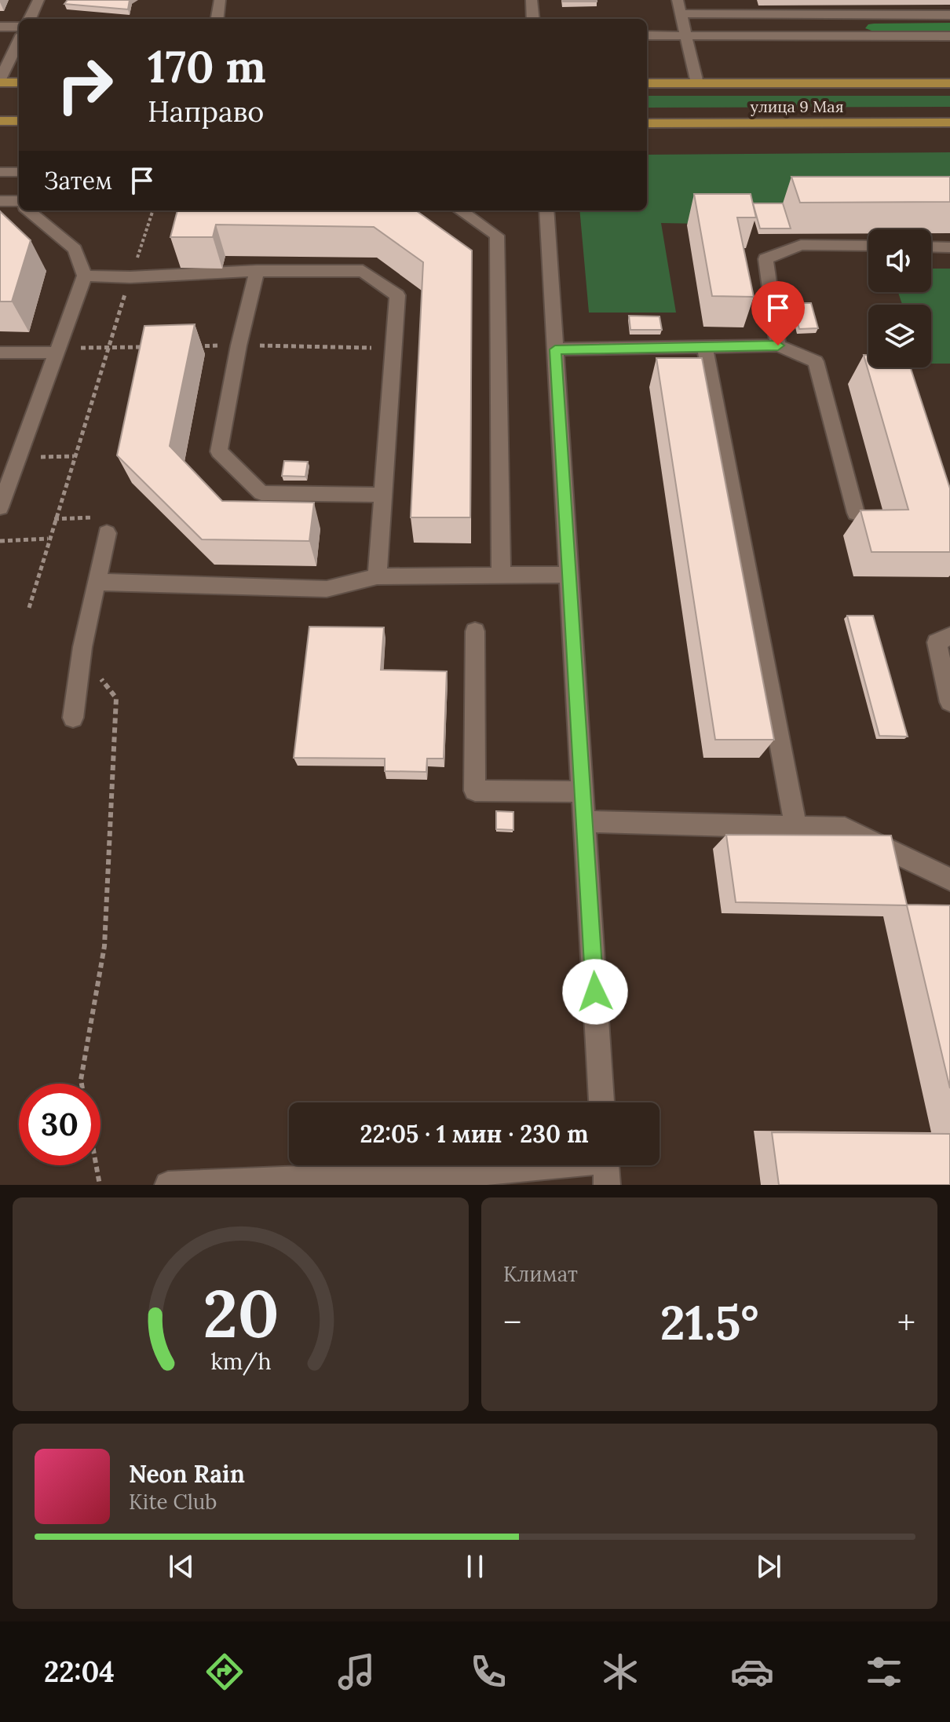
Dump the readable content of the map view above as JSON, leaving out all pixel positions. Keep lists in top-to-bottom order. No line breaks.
{"streets":{"main road":["улица 9 Мая"]},"page":{"turn":["170 m","Направо"],"then":"Затем","limit":"30","trip":"22:05 · 1 мин · 230 m","tile":"Климат","heat":["−","21.5°","+"],"song":["Neon Rain","Kite Club"],"tabs":"22:04","gauge":["20","km/h"]}}
